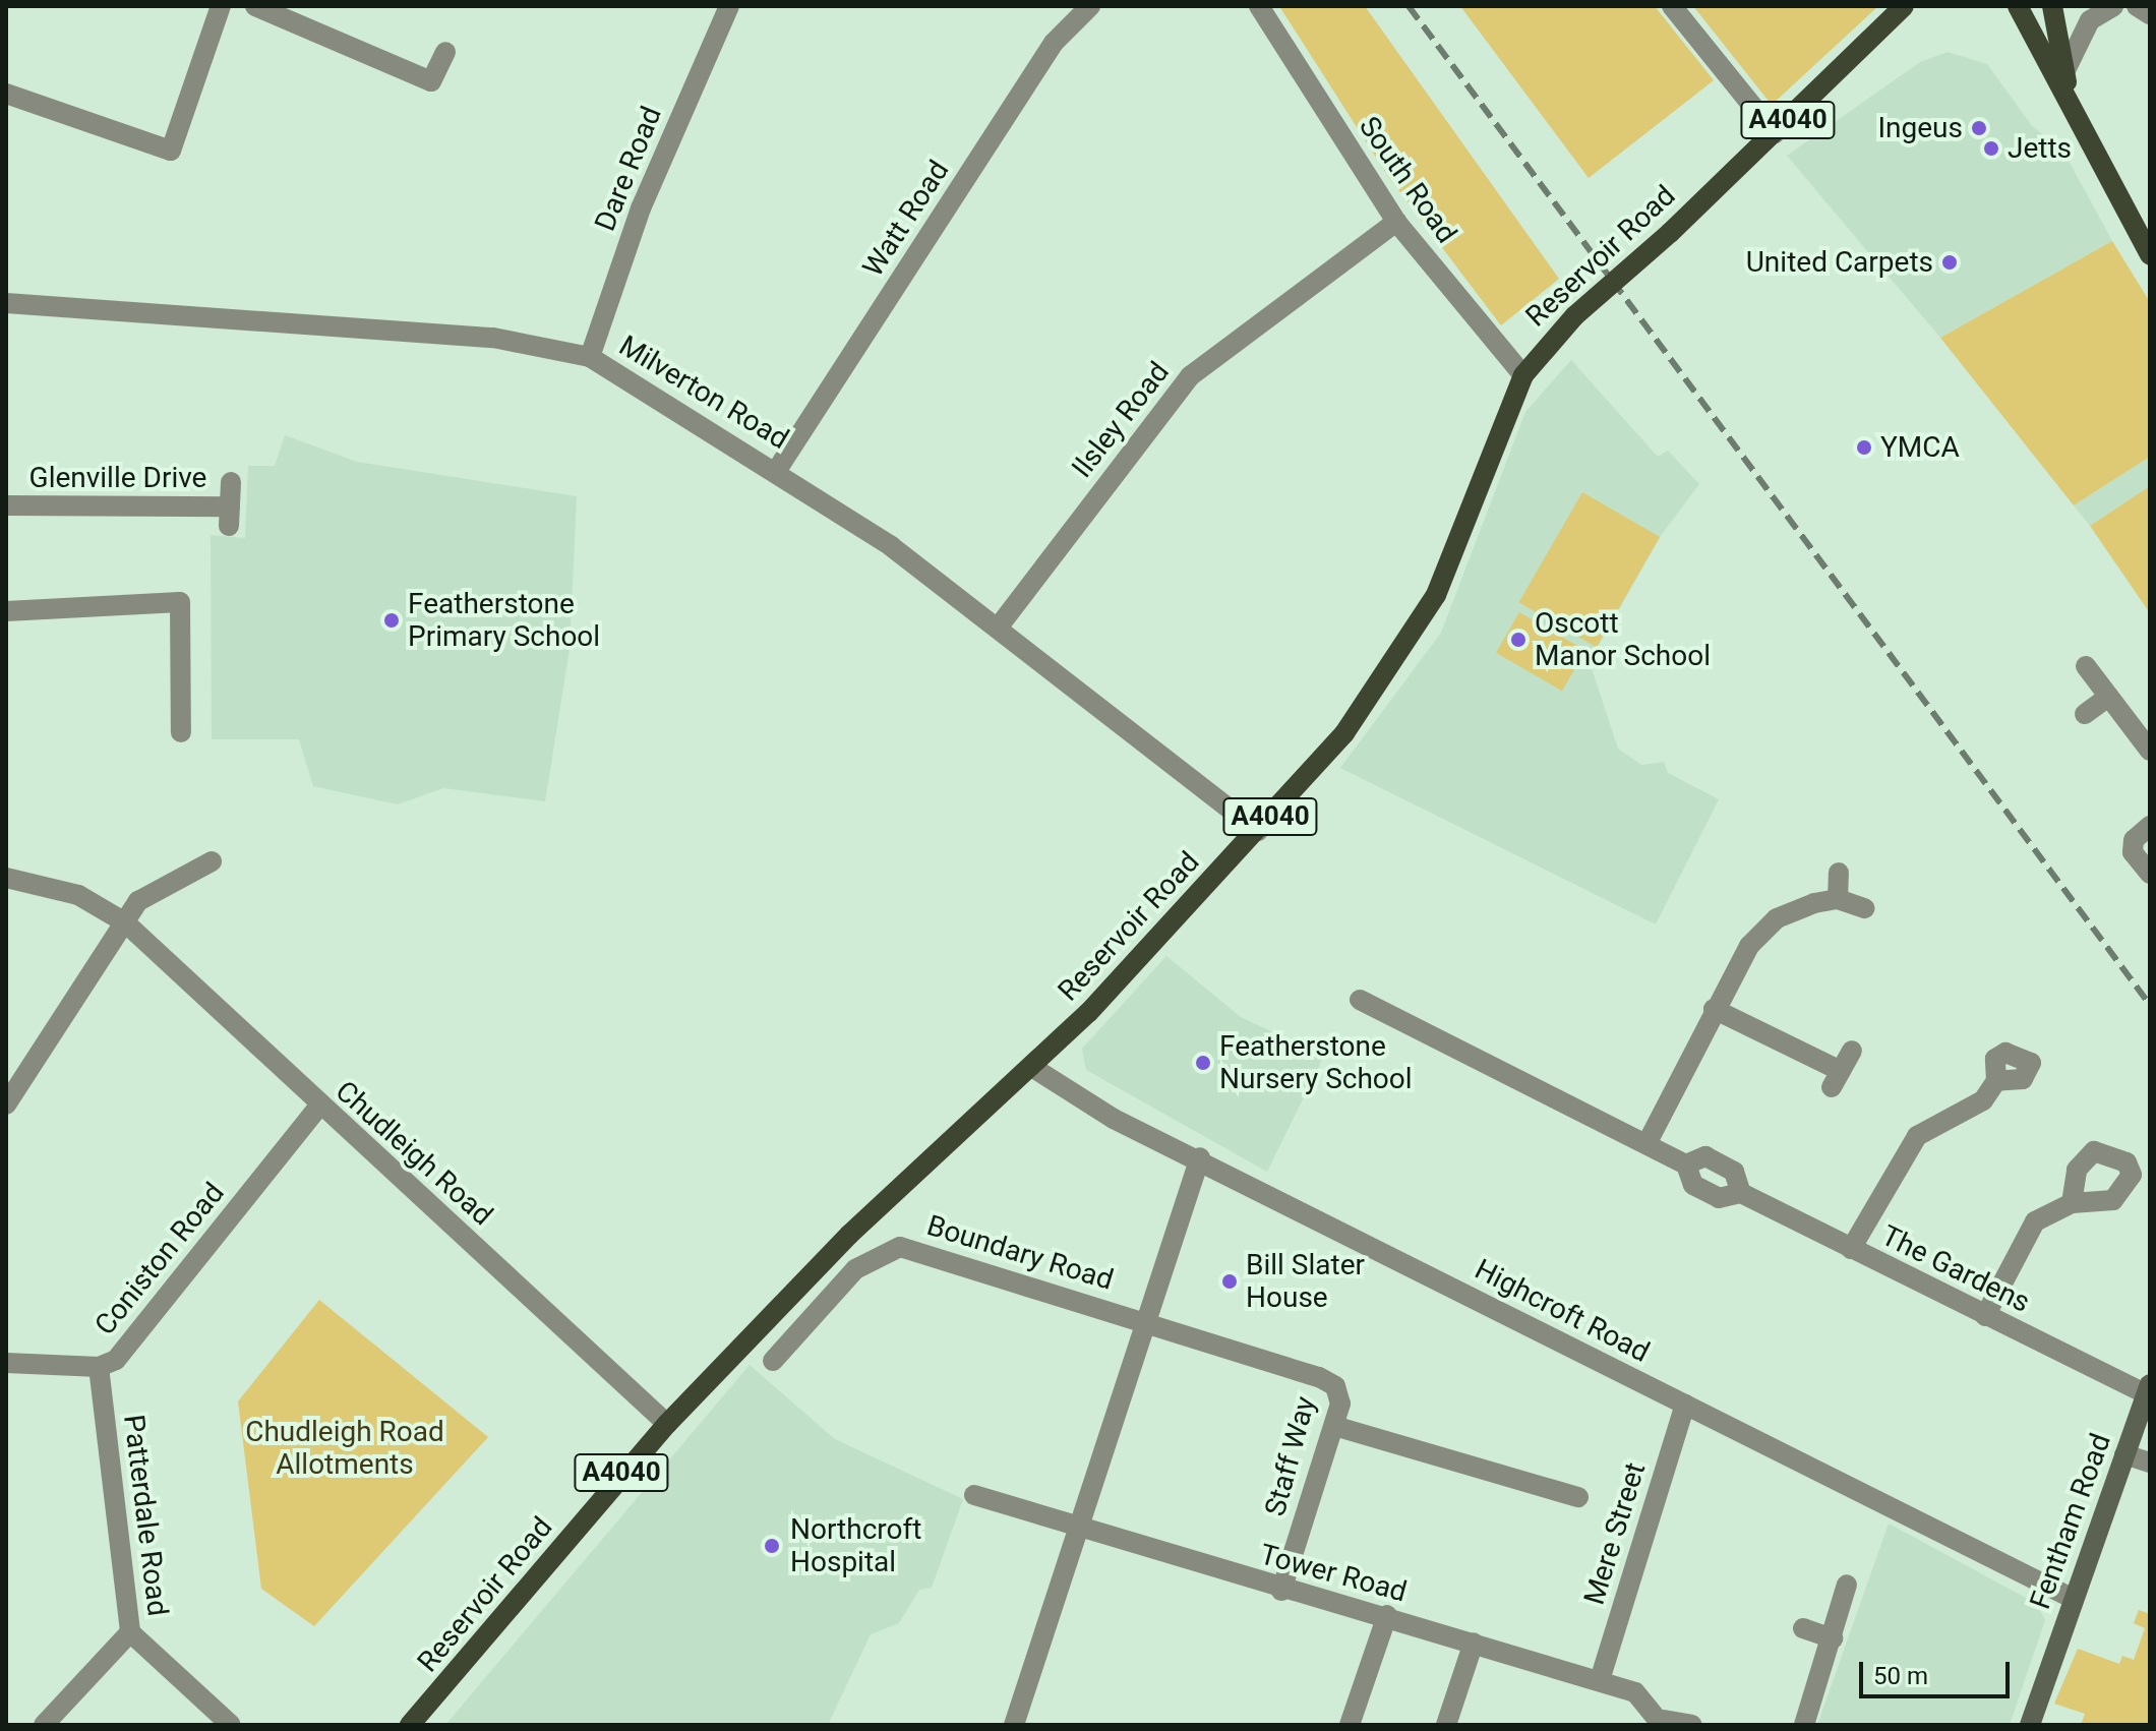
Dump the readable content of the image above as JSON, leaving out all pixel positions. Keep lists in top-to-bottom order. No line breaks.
{"streets":{"main road":["A4040","Reservoir Road"],"street":["Dare Road","South Road","Watt Road","Milverton Road","Ilsley Road","Glenville Drive","Chudleigh Road","Boundary Road","Coniston Road","The Gardens","Highcroft Road","Staff Way","Patterdale Road","Fentham Road","Mere Street","Tower Road"]},"crossings":[["Dare Road","Milverton Road"],["South Road","Reservoir Road"],["South Road","Ilsley Road"],["Watt Road","Milverton Road"],["Reservoir Road","Milverton Road"],["Reservoir Road","Chudleigh Road"],["Reservoir Road","Highcroft Road"],["Milverton Road","Ilsley Road"],["Chudleigh Road","Coniston Road"],["Boundary Road","Staff Way"],["Coniston Road","Patterdale Road"],["The Gardens","Fentham Road"],["Highcroft Road","Fentham Road"],["Highcroft Road","Mere Street"],["Staff Way","Tower Road"],["Mere Street","Tower Road"]],"parks":["Chudleigh Road Allotments"],"places":["Ingeus","Jetts","United Carpets","YMCA","Featherstone Primary School","Oscott Manor School","Featherstone Nursery School","Bill Slater House","Northcroft Hospital"],"scale_bar":"50 m"}
